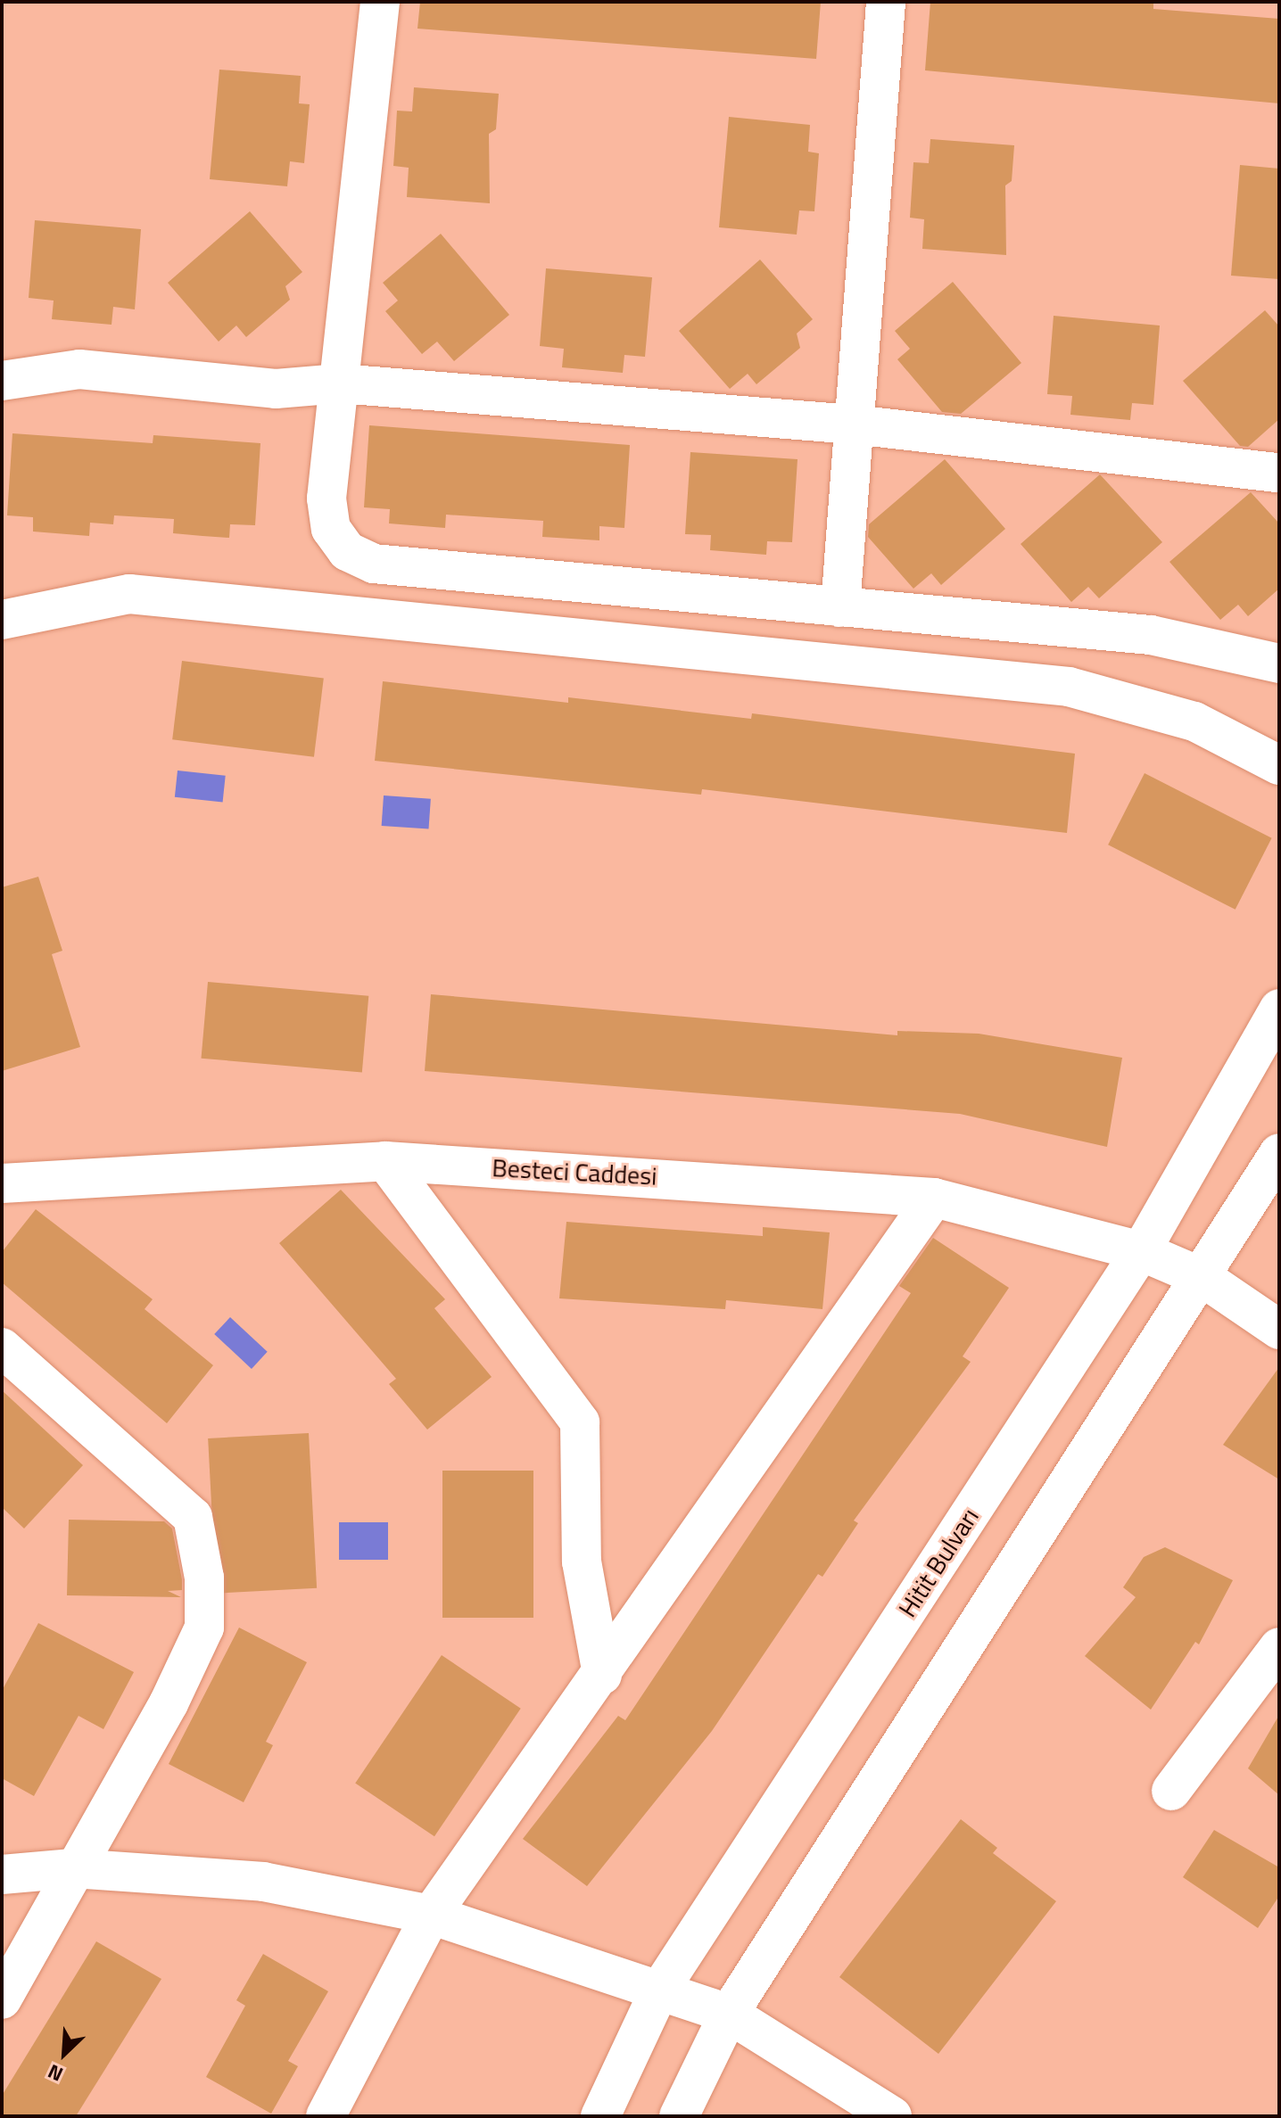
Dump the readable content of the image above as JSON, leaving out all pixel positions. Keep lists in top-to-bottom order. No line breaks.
{"streets":{"street":["Besteci Caddesi","Hitit Bulvarı"]},"crossings":[["Besteci Caddesi","Hitit Bulvarı"]],"north":"bottom left"}
